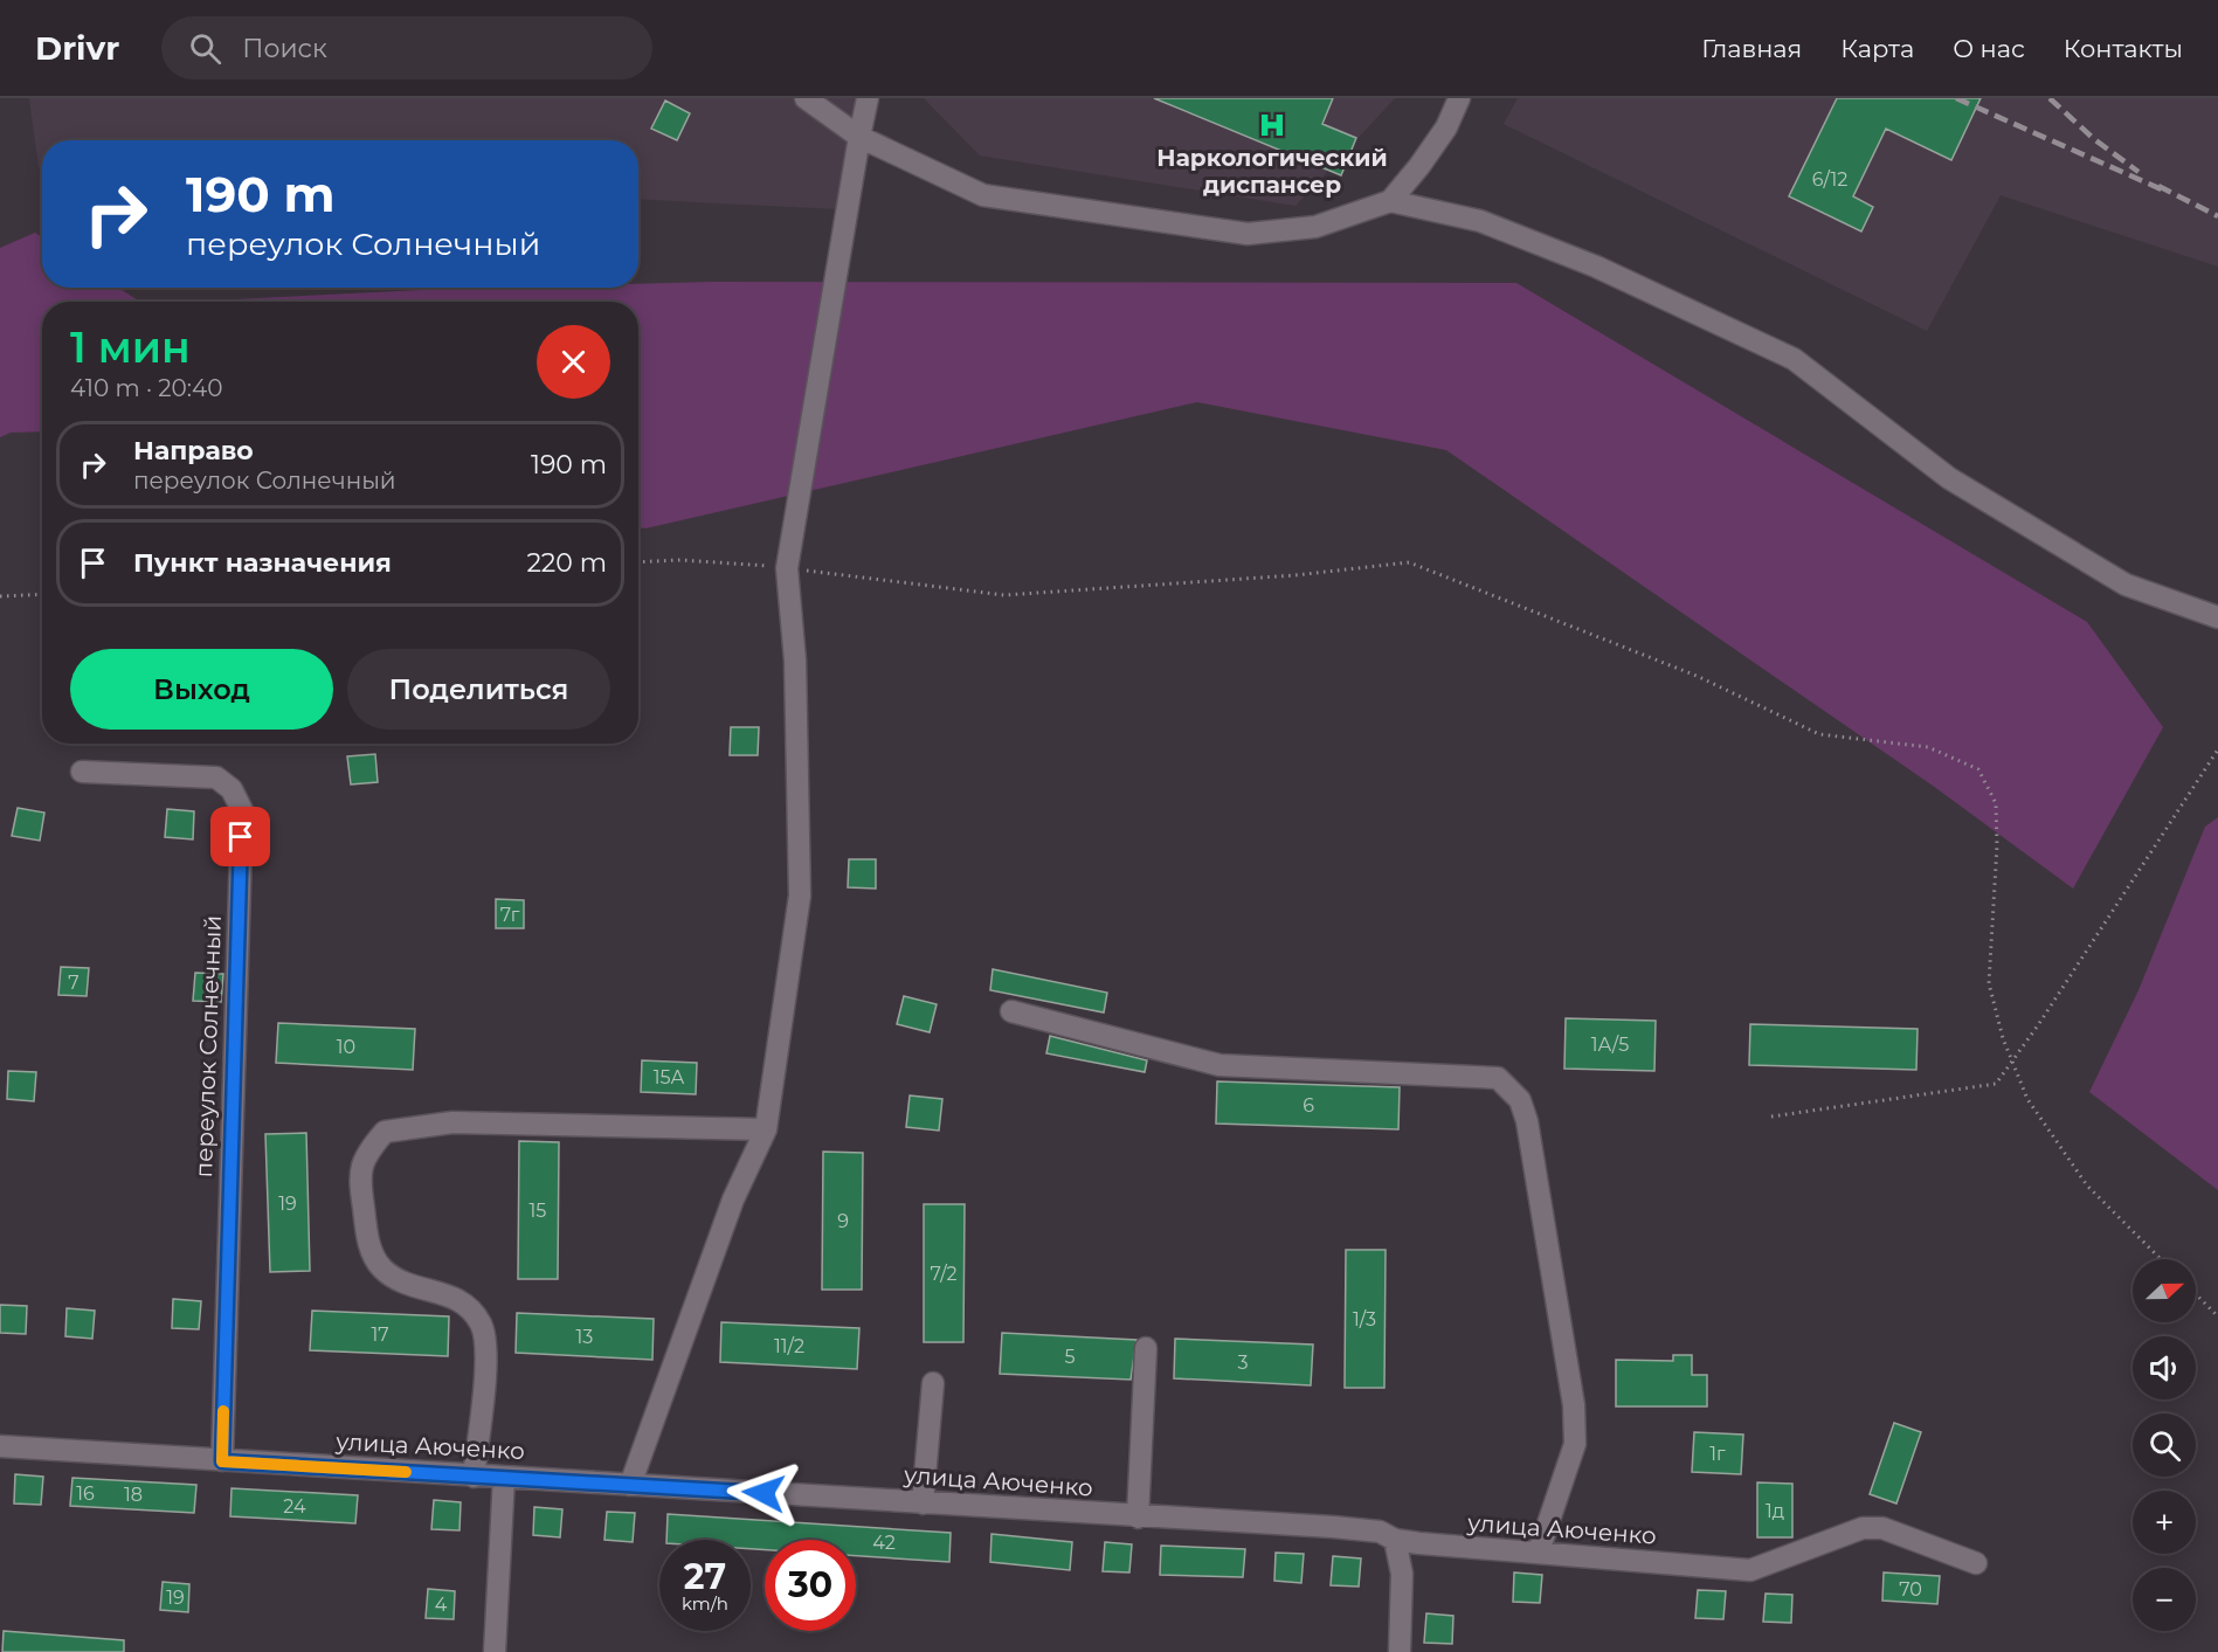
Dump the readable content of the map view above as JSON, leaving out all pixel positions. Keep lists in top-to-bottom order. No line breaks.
{"streets":{"street":["переулок Солнечный","улица Аюченко"]},"crossings":[["переулок Солнечный","улица Аюченко"]],"places":{"hospital":["Наркологический диспансер"]},"house_numbers":["6/12","7г","7","1А/5","10","15А","6","19","15","9","7/2","1/3","17","13","11/2","5","3","1г","16","18","24","1д","42","70","19","4"],"north":"right","page":{"header":"Drivr","search":"Поиск","nav":["Главная","Карта","О нас","Контакты"],"turn":["190 m","переулок Солнечный"],"heading":["1 мин","410 m · 20:40"],"list":[{"name":"Направо","note":"переулок Солнечный","value":"190 m"},{"name":"Пункт назначения","value":"220 m"}],"buttons":["Выход","Поделиться"],"map_buttons":["+","−"],"speed":"27 km/h","limit":"30"}}
